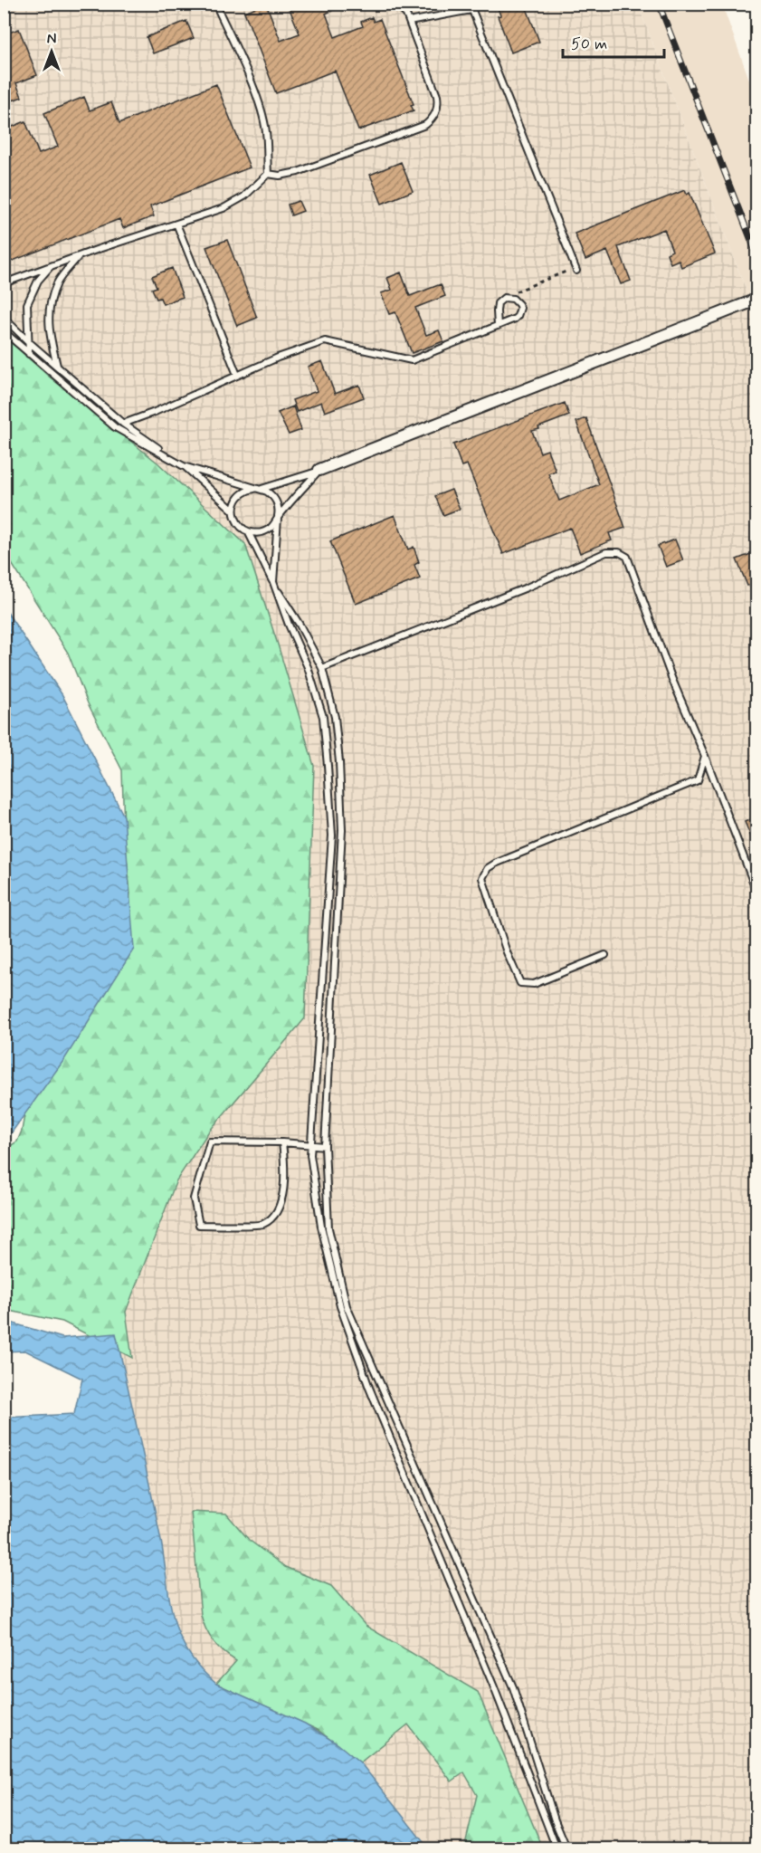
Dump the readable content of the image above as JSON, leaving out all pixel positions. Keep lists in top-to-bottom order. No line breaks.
{"scale_bar":"50 m","north":"top"}
